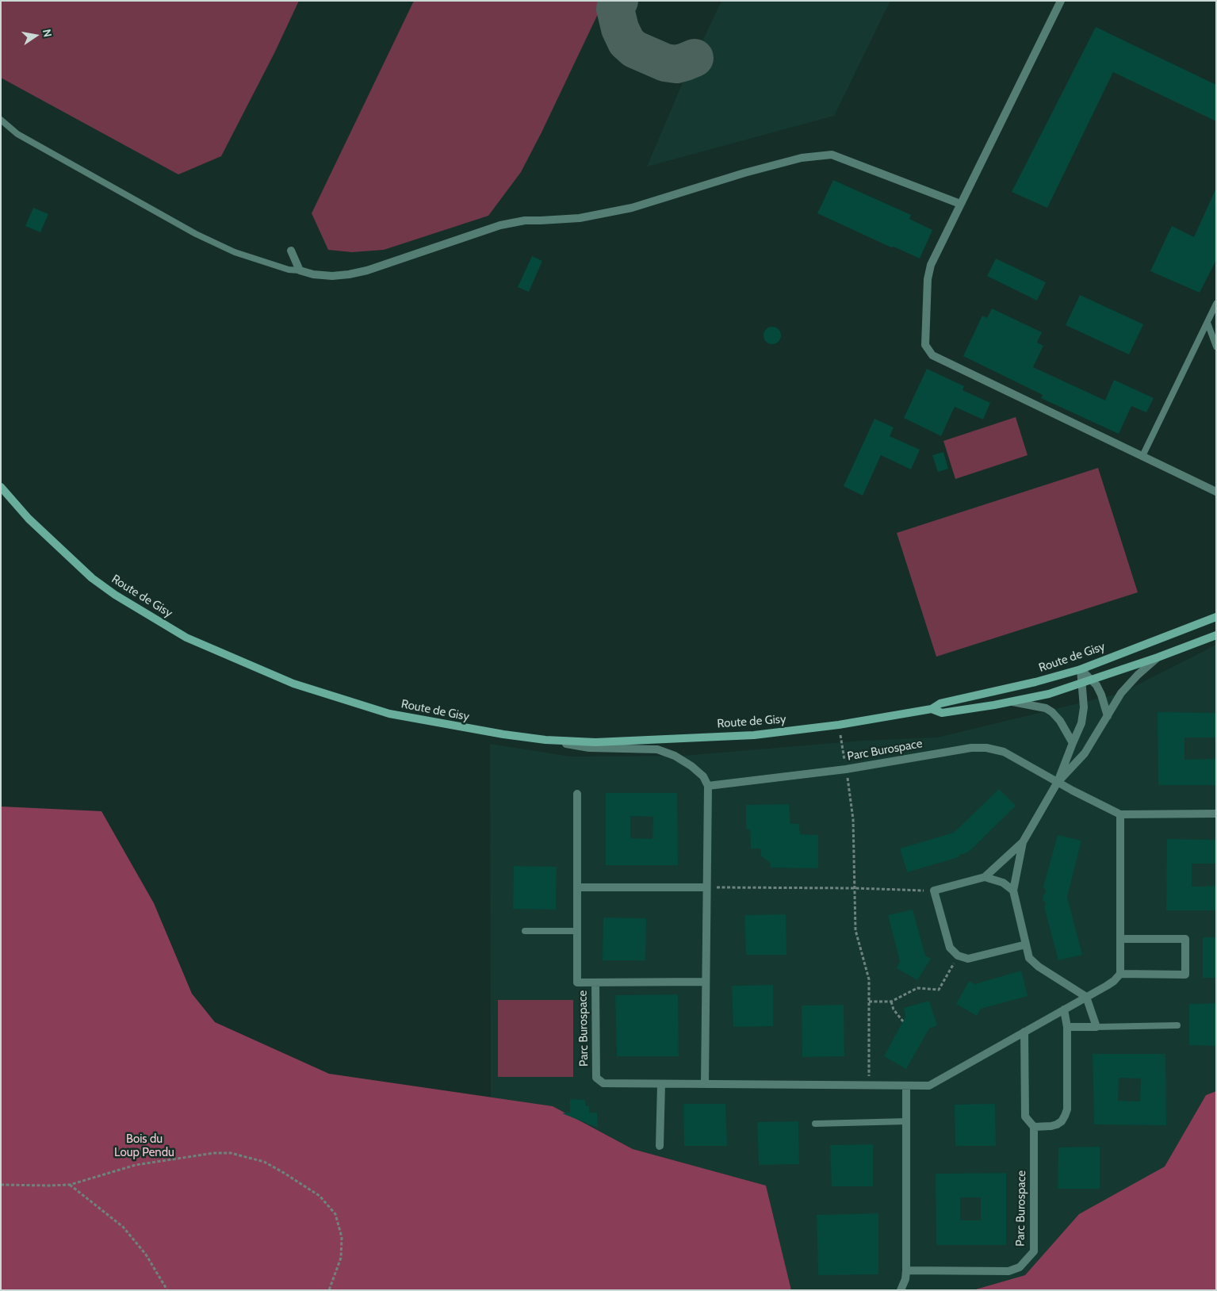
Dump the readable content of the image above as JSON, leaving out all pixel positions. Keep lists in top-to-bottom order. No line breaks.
{"streets":{"street":["Route de Gisy","Parc Burospace"]},"parks":["Bois du Loup Pendu"],"north":"right"}
